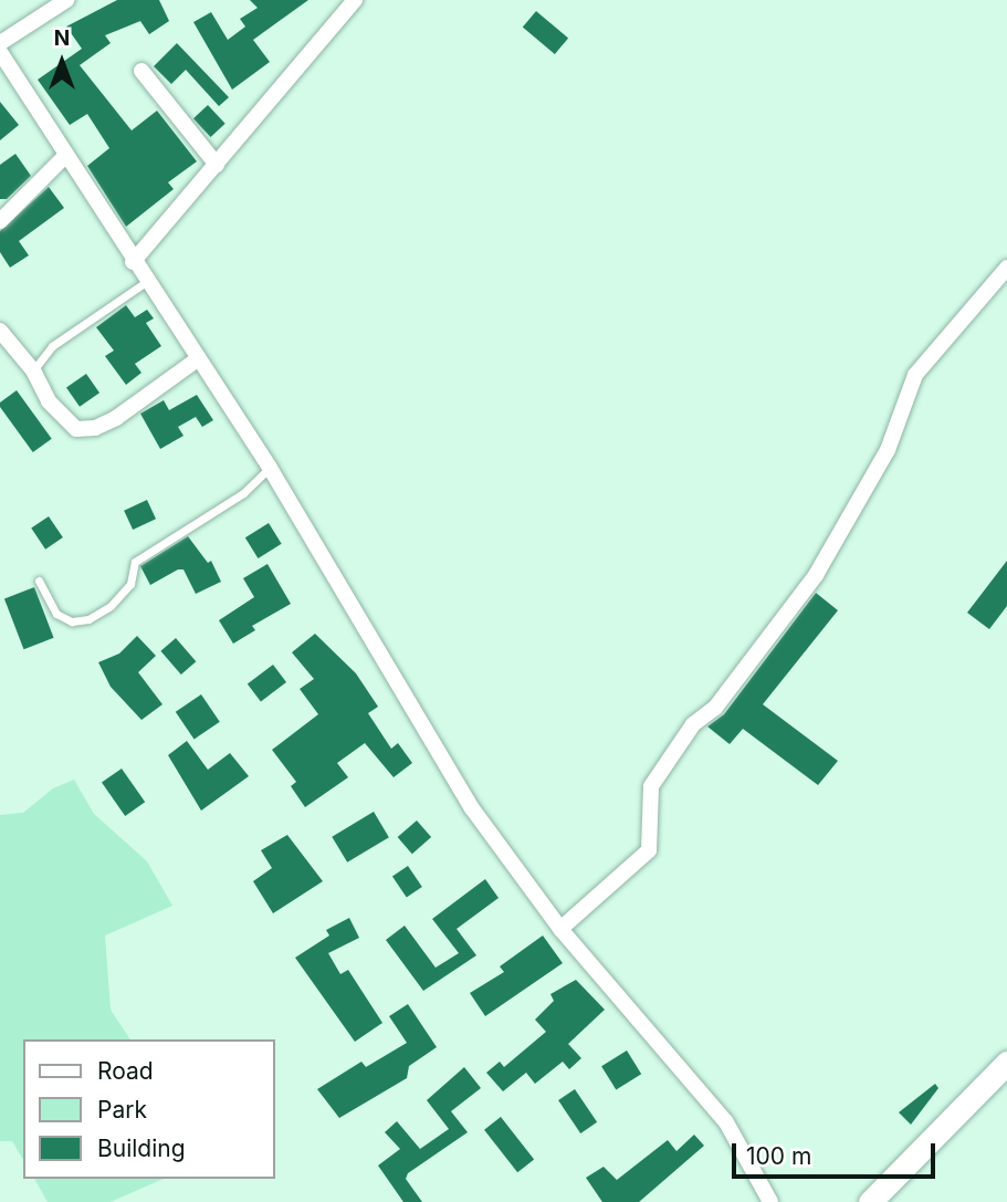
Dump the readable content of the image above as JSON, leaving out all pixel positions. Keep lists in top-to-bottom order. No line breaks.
{"legend":["Road","Park","Building"],"scale_bar":"100 m","north":"top"}
